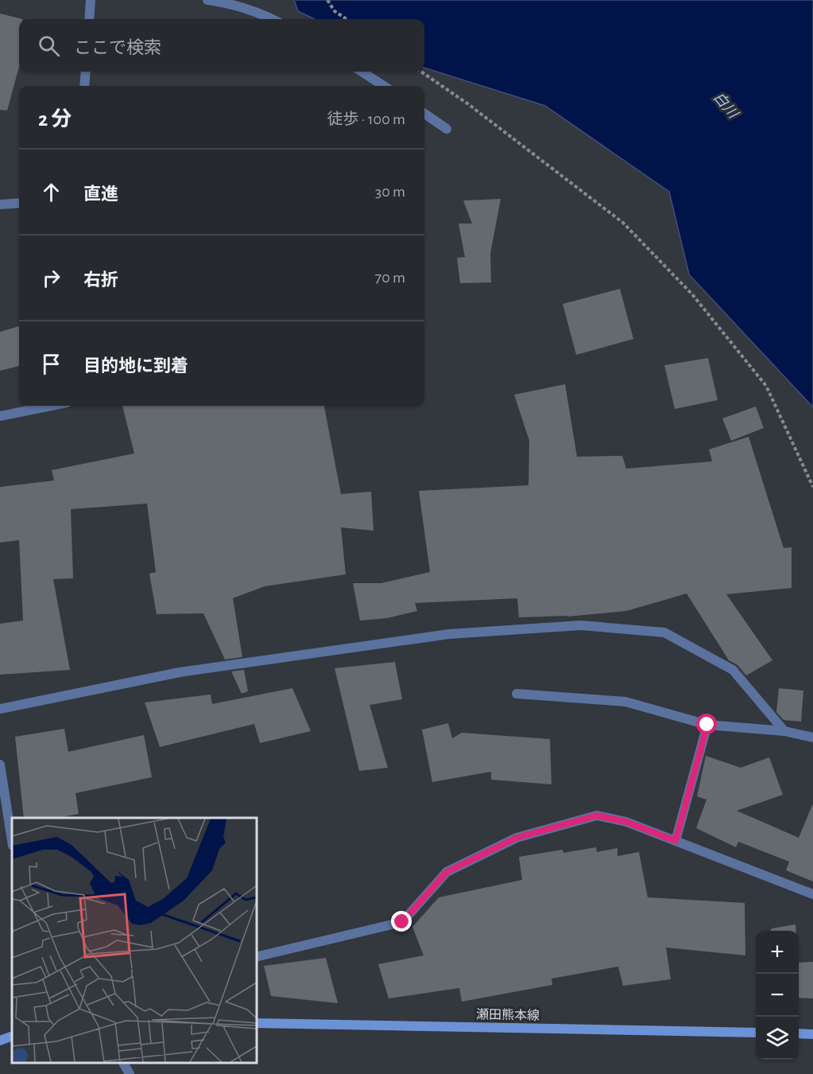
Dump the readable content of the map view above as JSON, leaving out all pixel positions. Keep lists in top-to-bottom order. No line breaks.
{"streets":{"main road":["瀬田熊本線"]},"water":["白川"],"page":{"search":"ここで検索","heading":["2 分","徒歩 · 100 m"],"list":[["直進","30 m"],["右折","70 m"],"目的地に到着"],"map_buttons":["+","−"]}}
